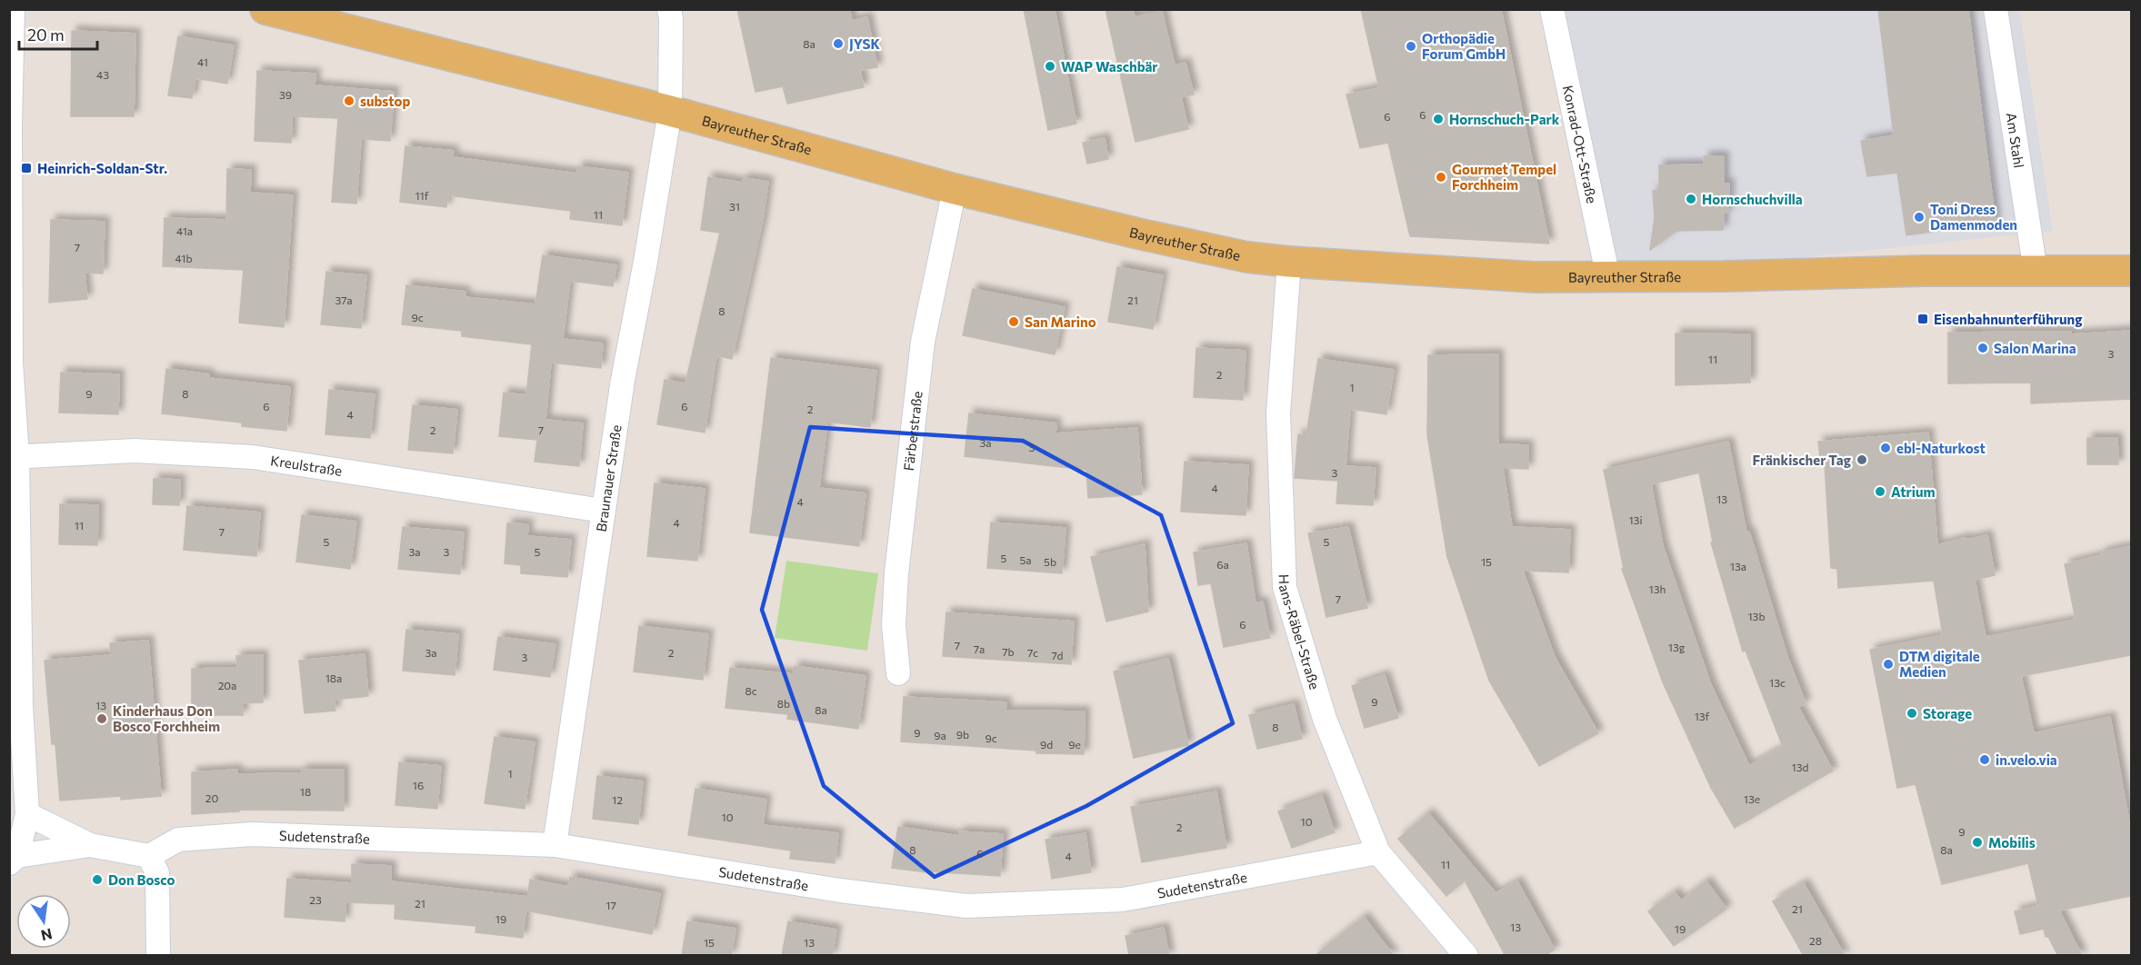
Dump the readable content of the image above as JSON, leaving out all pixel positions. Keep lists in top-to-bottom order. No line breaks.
{"streets":{"main road":["Bayreuther Straße"],"street":["Am Stahl","Konrad-Ott-Straße","Färberstraße","Kreulstraße","Braunauer Straße","Hans-Räbel-Straße","Sudetenstraße"]},"crossings":[["Bayreuther Straße","Am Stahl"],["Bayreuther Straße","Konrad-Ott-Straße"],["Bayreuther Straße","Färberstraße"],["Bayreuther Straße","Braunauer Straße"],["Bayreuther Straße","Hans-Räbel-Straße"],["Kreulstraße","Braunauer Straße"],["Braunauer Straße","Sudetenstraße"],["Hans-Räbel-Straße","Sudetenstraße"]],"places":{"other":["JYSK","Orthopädie Forum GmbH","WAP Waschbär","substop","Hornschuch-Park","Gourmet Tempel Forchheim","Hornschuchvilla","Toni Dress Damenmoden","San Marino","Salon Marina","ebl-Naturkost","Fränkischer Tag","Atrium","DTM digitale Medien","Storage","Kinderhaus Don Bosco Forchheim","in.velo.via","Mobilis","Don Bosco"],"transit":["Heinrich-Soldan-Str.","Eisenbahnunterführung"]},"house_numbers":["8a","41","43","39","6","6","11f","31","11","41a","7","41b","37a","21","8","9c","3","11","2","1","9","8","6","6","2","4","2","7","3a","3","3","4","13","4","13i","4","11","7","5","5","3a","3","5","5","5a","5b","15","6a","13a","13h","7","13b","6","7","13g","7a","7b","3a","2","7c","7d","3","18a","13c","20a","8c","9","8b","13","8a","13f","8","9","9b","9a","9c","9d","9e","13d","1","16","18","20","13e","12","10","10","2","9","8","8a","6","4","11","23","21","17","21","19","13","19","28","15","13"],"scale_bar":"20 m","north":"bottom"}
